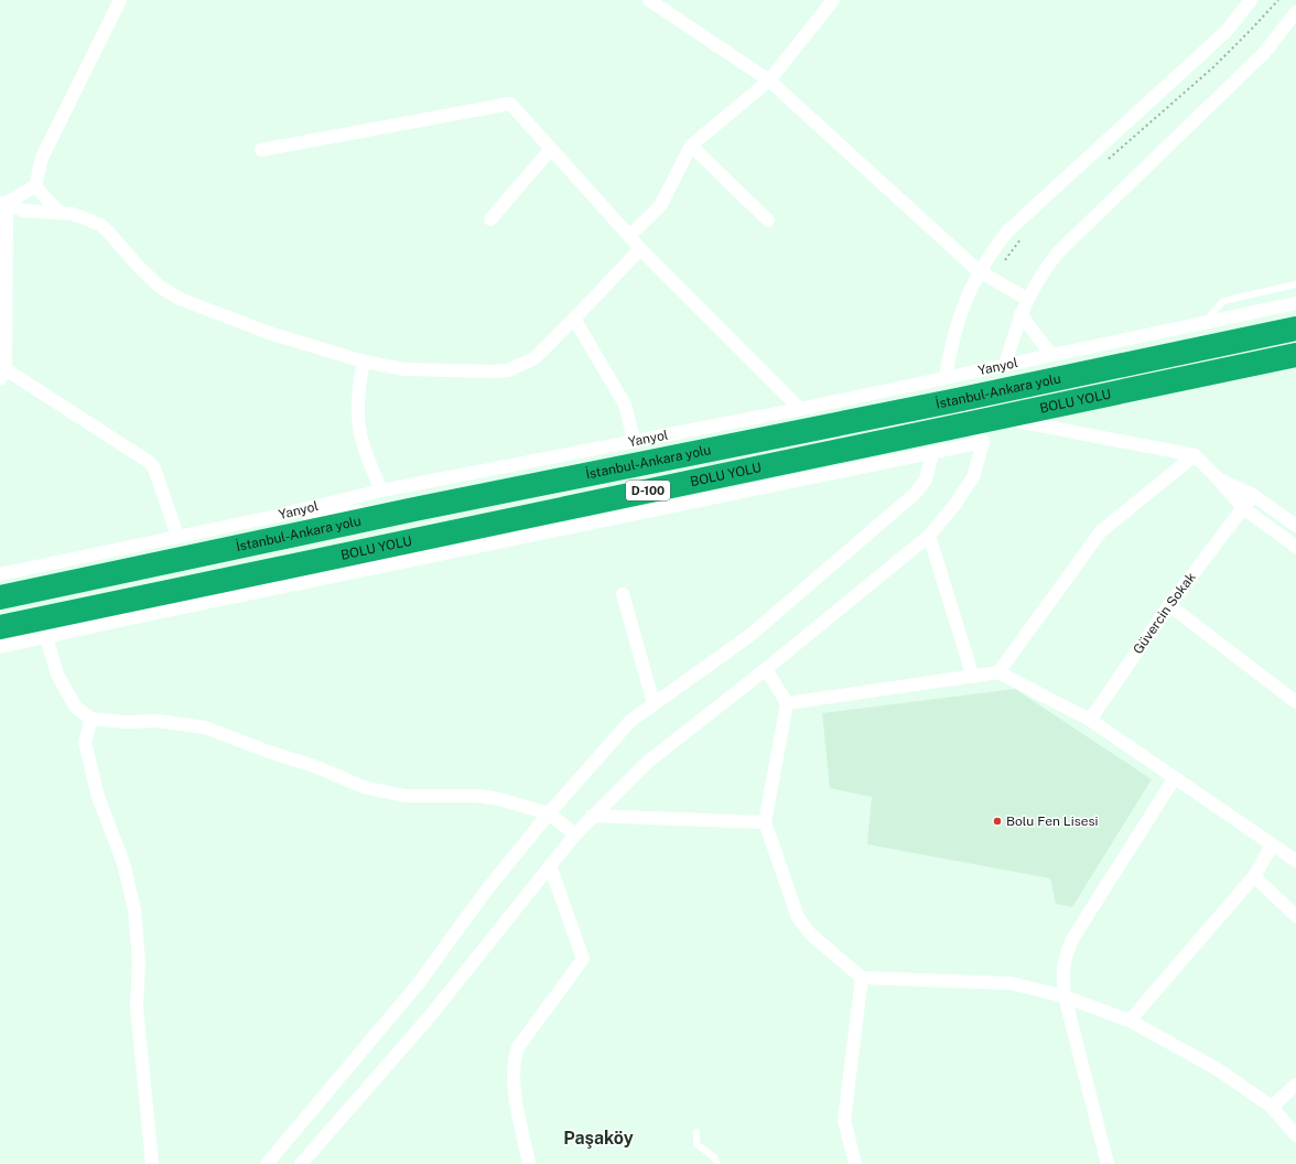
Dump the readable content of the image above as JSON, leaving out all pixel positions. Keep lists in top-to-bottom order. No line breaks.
{"streets":{"highway":["İstanbul-Ankara yolu","BOLU YOLU","D-100"],"street":["Yanyol","Güvercin Sokak"]},"districts":["Paşaköy"],"places":["Bolu Fen Lisesi"]}
